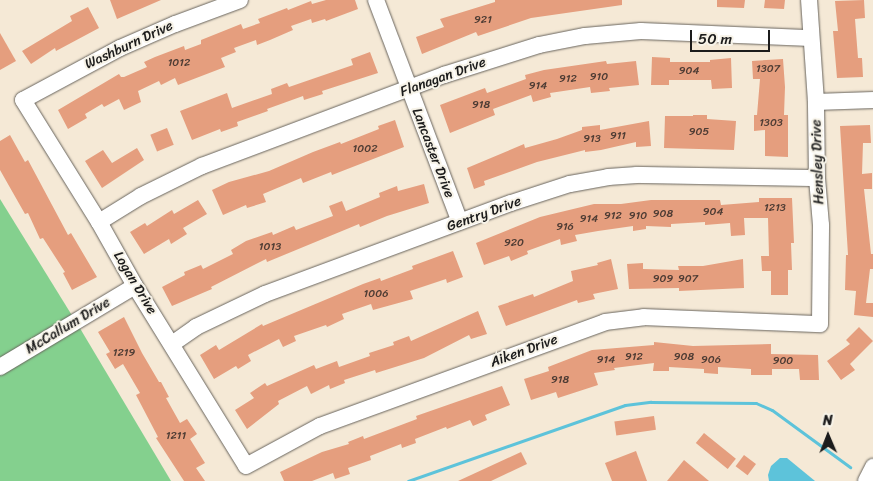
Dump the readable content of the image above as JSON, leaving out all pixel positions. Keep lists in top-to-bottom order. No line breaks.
{"streets":{"street":["Washburn Drive","Flanagan Drive","Lancaster Drive","Hensley Drive","Gentry Drive","Logan Drive","McCallum Drive","Aiken Drive"]},"crossings":[["Washburn Drive","Logan Drive"],["Flanagan Drive","Lancaster Drive"],["Flanagan Drive","Hensley Drive"],["Flanagan Drive","Logan Drive"],["Lancaster Drive","Gentry Drive"],["Hensley Drive","Gentry Drive"],["Hensley Drive","Aiken Drive"],["Gentry Drive","Logan Drive"],["Logan Drive","McCallum Drive"],["Logan Drive","Aiken Drive"]],"house_numbers":["921","1012","1307","904","910","912","914","918","1303","905","911","913","1002","1213","904","908","912","910","914","916","920","1013","909","907","1006","1219","912","908","914","906","900","918","1211"],"scale_bar":"50 m","north":"top"}
